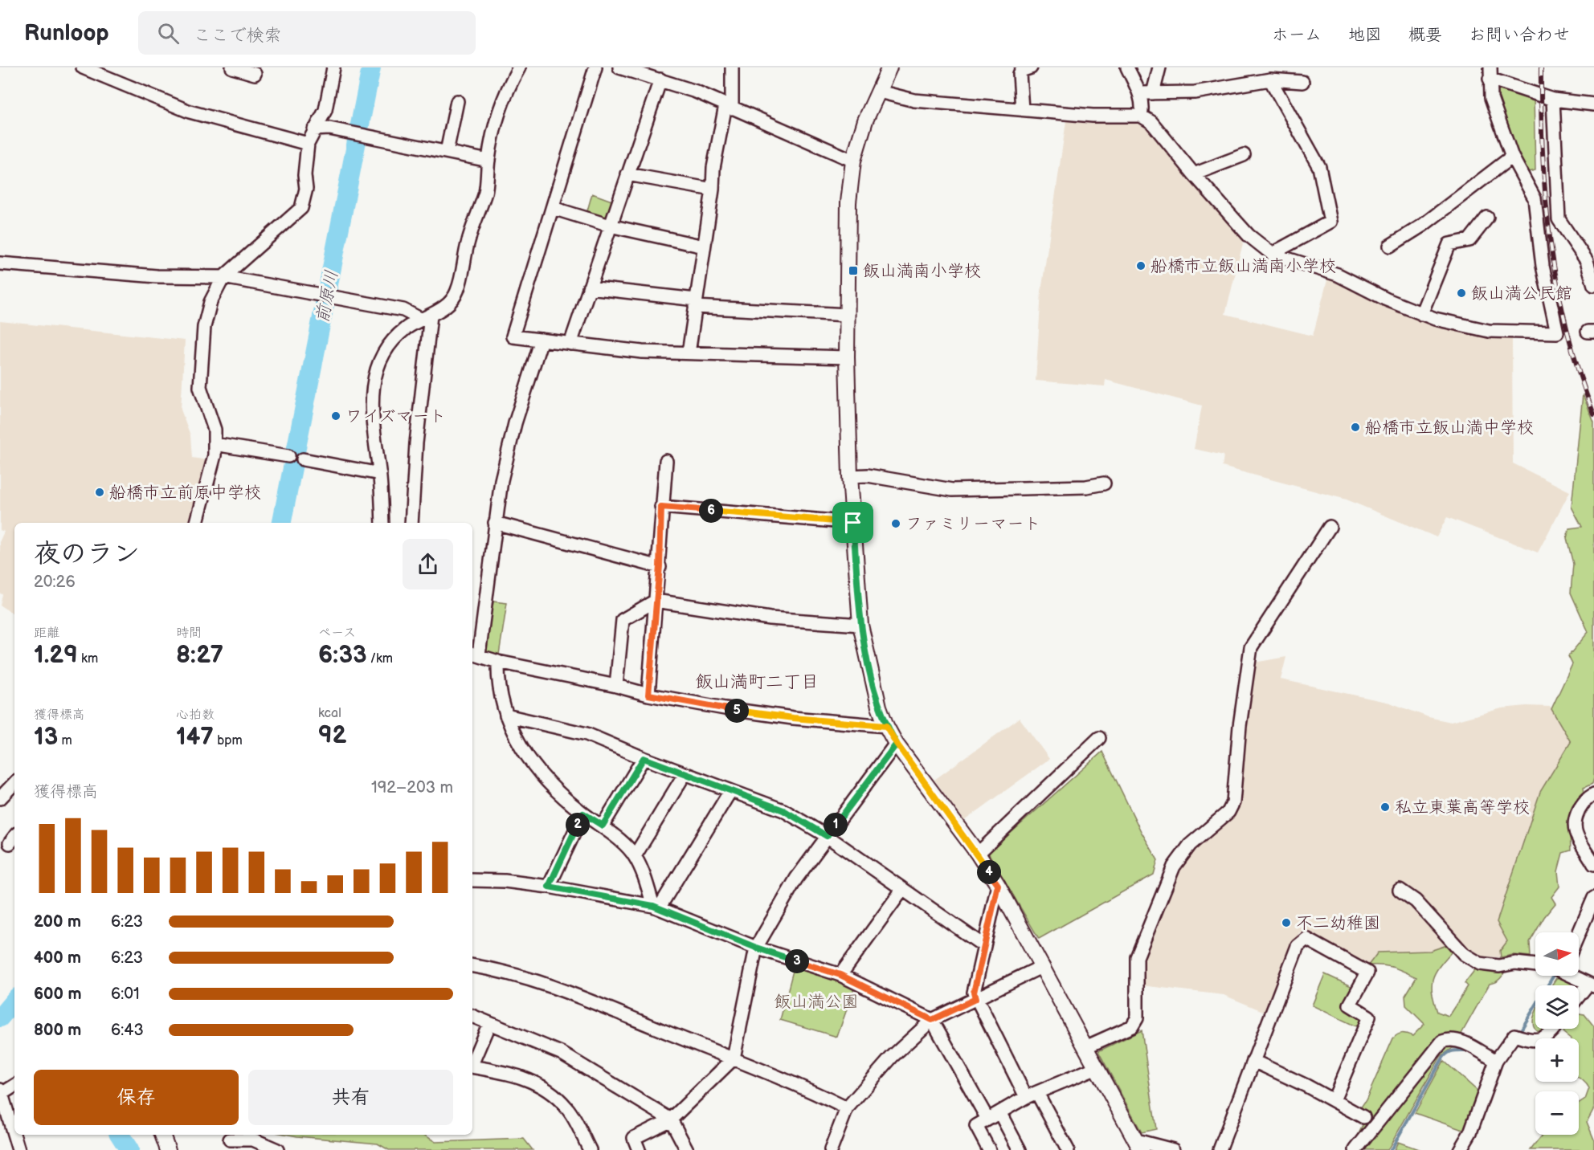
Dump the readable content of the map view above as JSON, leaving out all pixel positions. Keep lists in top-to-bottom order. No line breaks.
{"districts":["飯山満町二丁目"],"water":["前原川"],"parks":["飯山満公園"],"places":{"other":["船橋市立飯山満南小学校","飯山満公民館","ワイズマート","船橋市立飯山満中学校","船橋市立前原中学校","ファミリーマート","私立東葉高等学校","不二幼稚園"],"transit":["飯山満南小学校"]},"north":"right","page":{"header":"Runloop","search":"ここで検索","nav":["ホーム","地図","概要","お問い合わせ"],"pins":["6","5","1","2","4","3"],"heading":["夜のラン","20:26"],"stats":[["距離","1.29 km"],["時間","8:27"],["ペース","6:33 /km"],["獲得標高","13 m"],["心拍数","147 bpm"],["kcal","92"]],"chart":["獲得標高","192–203 m"],"list":[{"name":"200 m","note":"6:23"},{"name":"400 m","note":"6:23"},{"name":"600 m","note":"6:01"},{"name":"800 m","note":"6:43"}],"map_buttons":["+","−"],"buttons":["保存","共有"]}}
